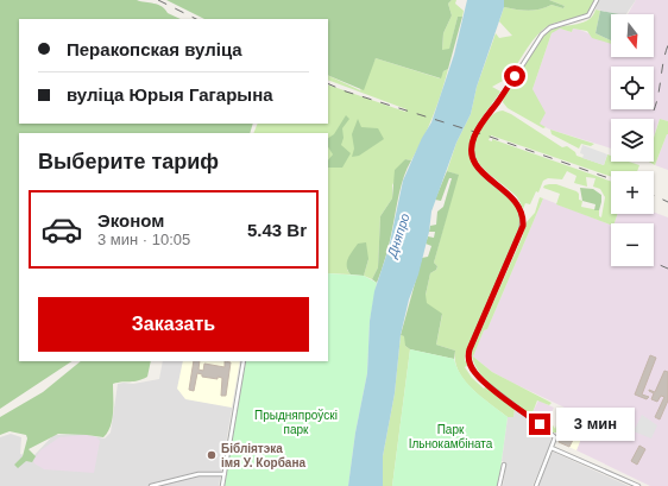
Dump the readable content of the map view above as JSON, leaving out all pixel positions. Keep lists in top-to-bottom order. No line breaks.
{"water":["Дняпро"],"parks":["Прыдняпроўскі парк","Парк Ільнокамбіната"],"places":["Бібліятэка імя У. Корбана"],"north":"bottom","page":{"map_buttons":["+","−"],"banner":["Перакопская вуліца","вуліца Юрыя Гагарына"],"heading":"Выберите тариф","list":[{"name":"Эконом","note":"3 мин · 10:05","value":"5.43 Br"}],"buttons":"Заказать","bubble":"3 мин"}}
